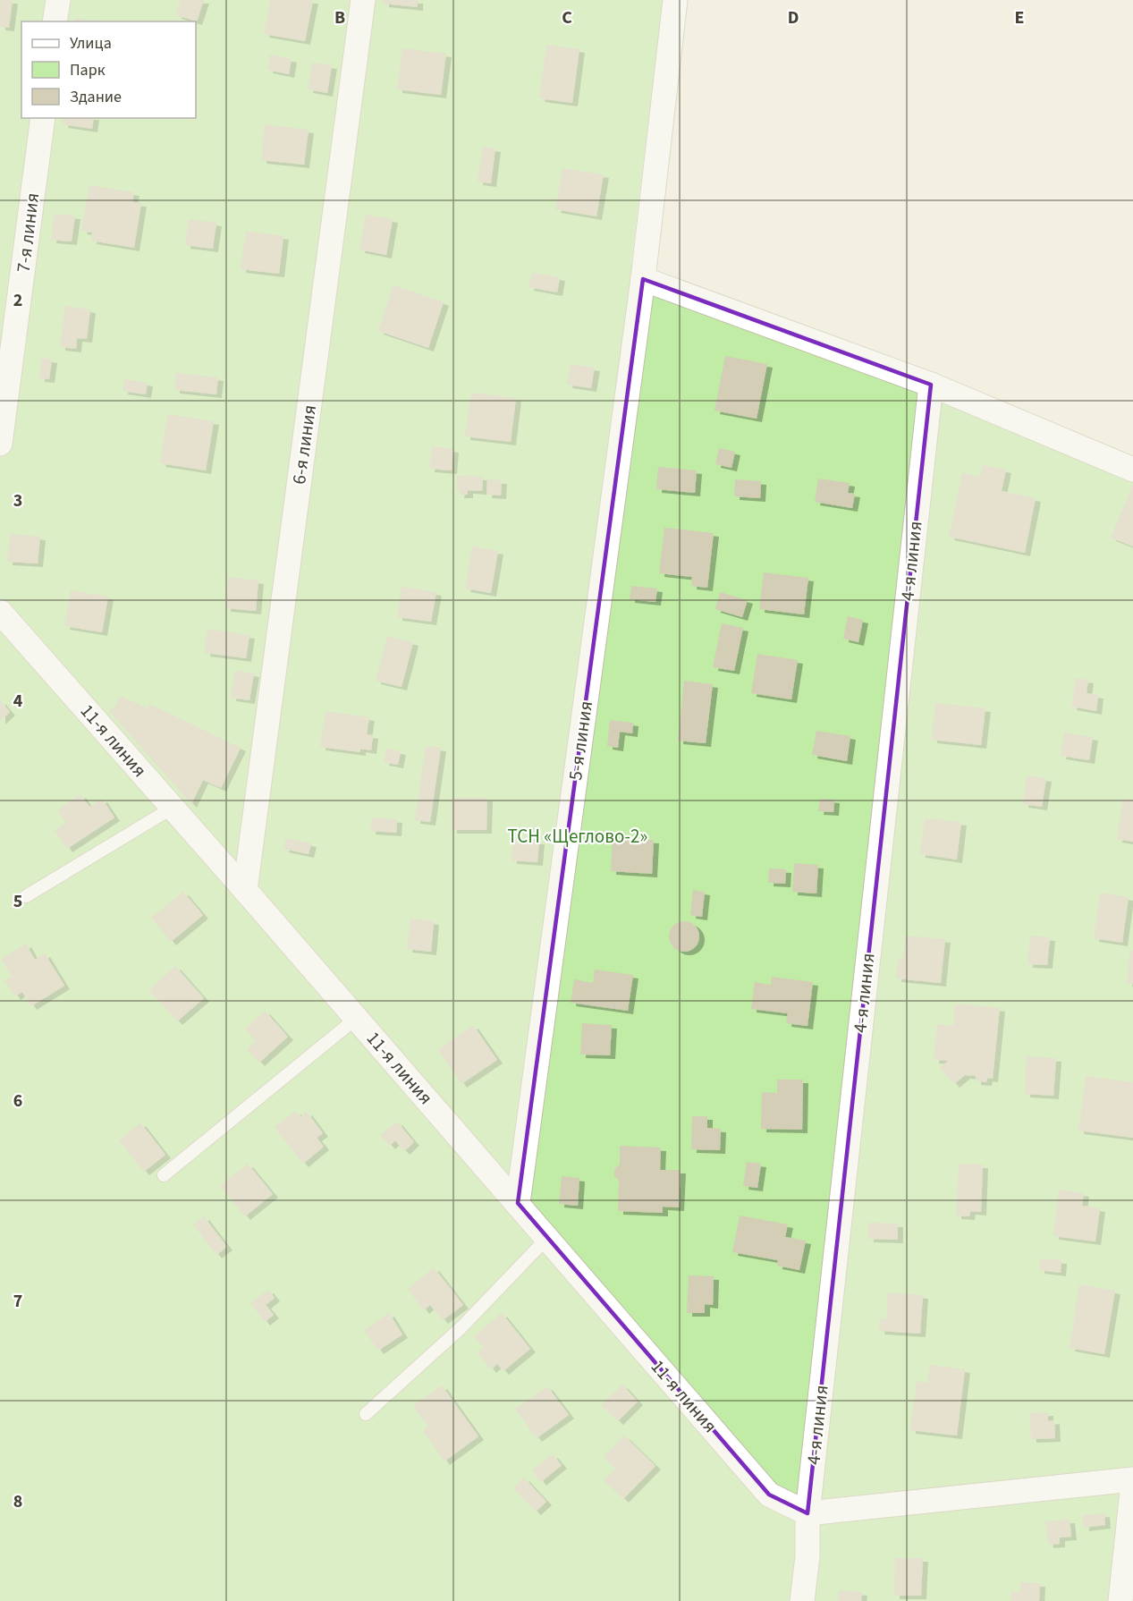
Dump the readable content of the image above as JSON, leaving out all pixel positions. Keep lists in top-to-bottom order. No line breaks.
{"streets":{"street":["7-я линия","6-я линия","4-я линия","11-я линия","5-я линия"]},"crossings":[["6-я линия","11-я линия"],["4-я линия","11-я линия"],["11-я линия","5-я линия"]],"parks":["ТСН «Щеглово-2»"],"legend":["Улица","Парк","Здание"],"grid":{"columns":["B","C","D","E"],"rows":["2","3","4","5","6","7","8"]}}
